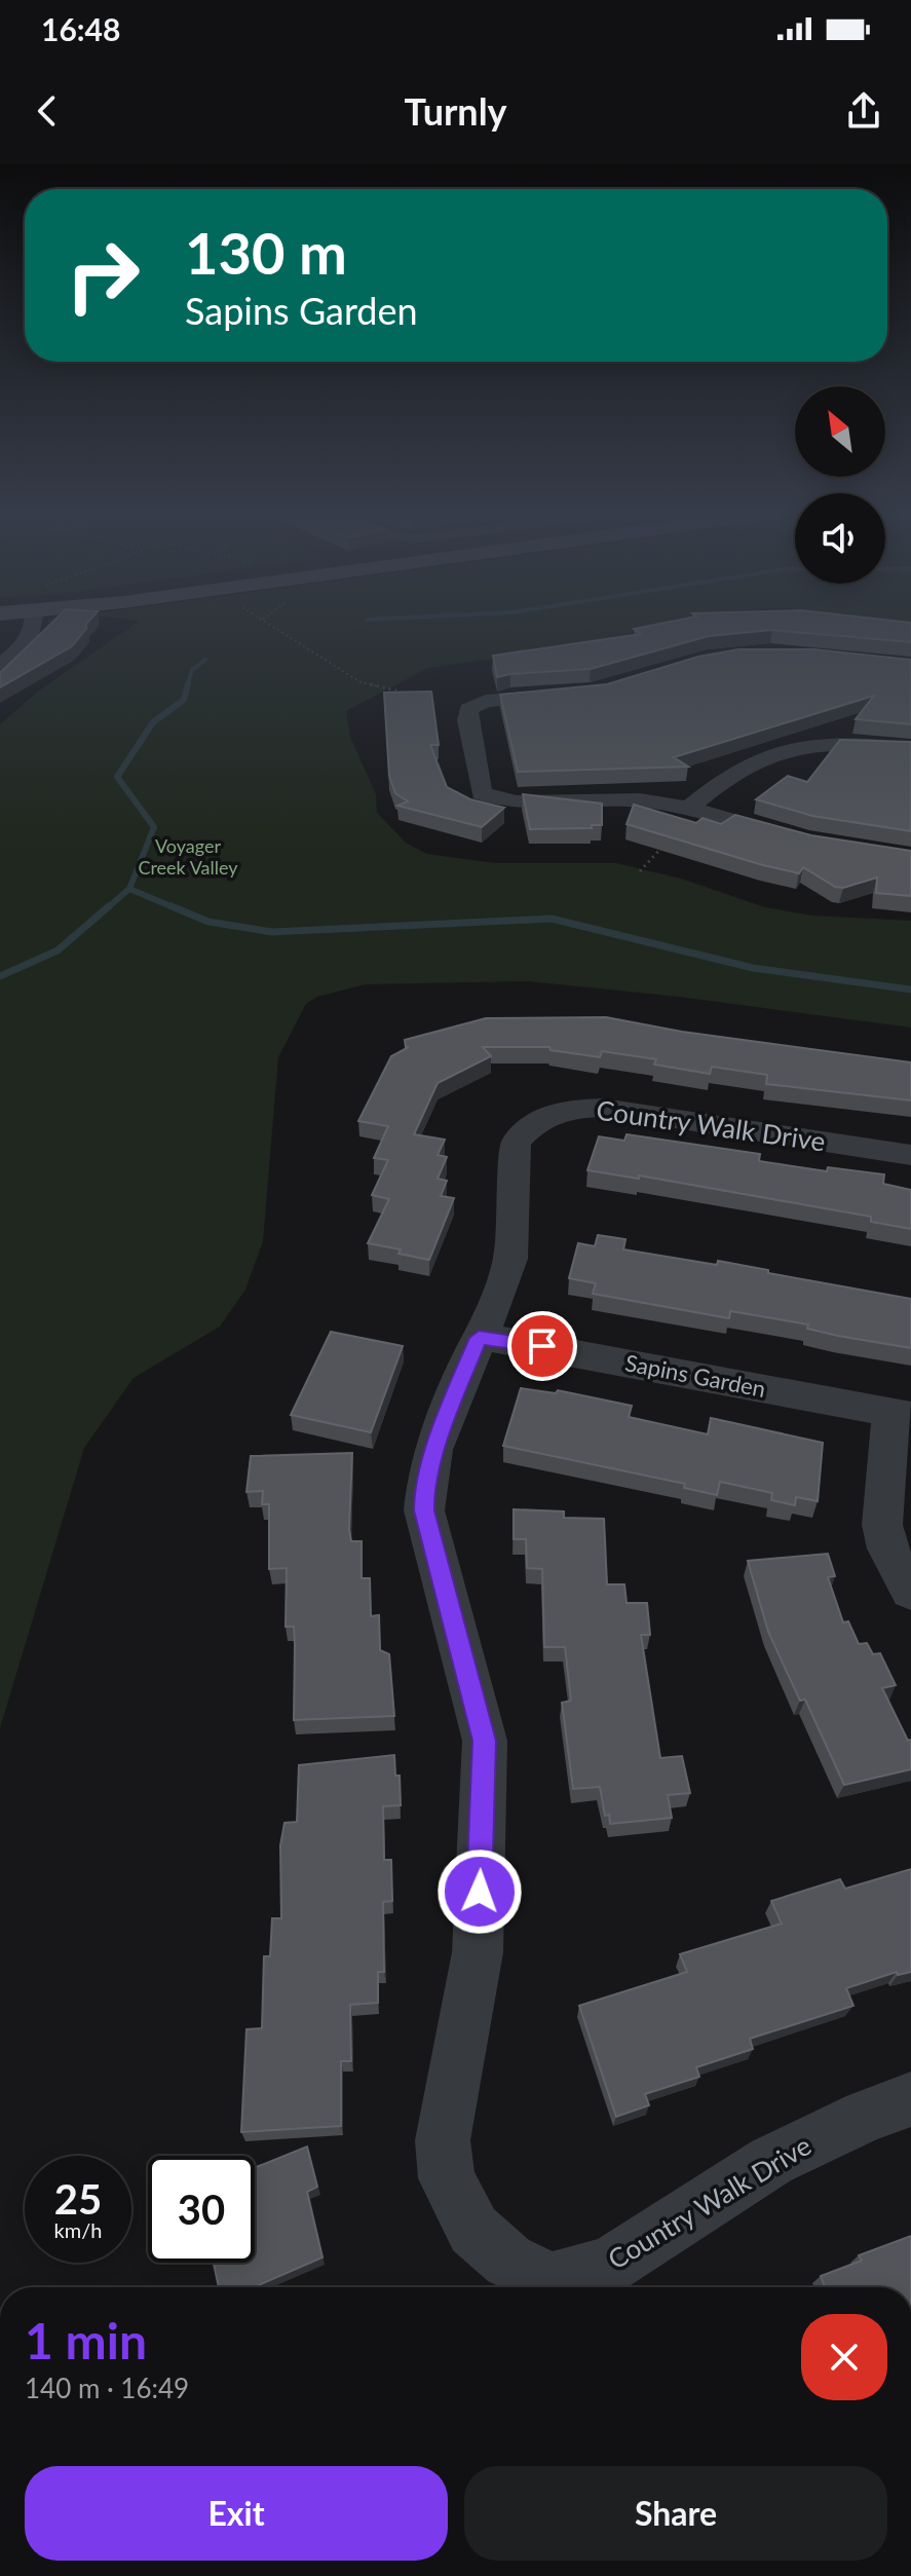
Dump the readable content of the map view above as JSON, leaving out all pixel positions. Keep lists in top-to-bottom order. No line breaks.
{"streets":{"street":["Country Walk Drive","Sapins Garden"]},"crossings":[["Country Walk Drive","Sapins Garden"]],"parks":["Voyager Creek Valley"],"north":"top left","page":{"status":"16:48","header":"Turnly","turn":["130 m","Sapins Garden"],"speed":"25 km/h","limit":"30","heading":["1 min","140 m · 16:49"],"buttons":["Exit","Share"]}}
